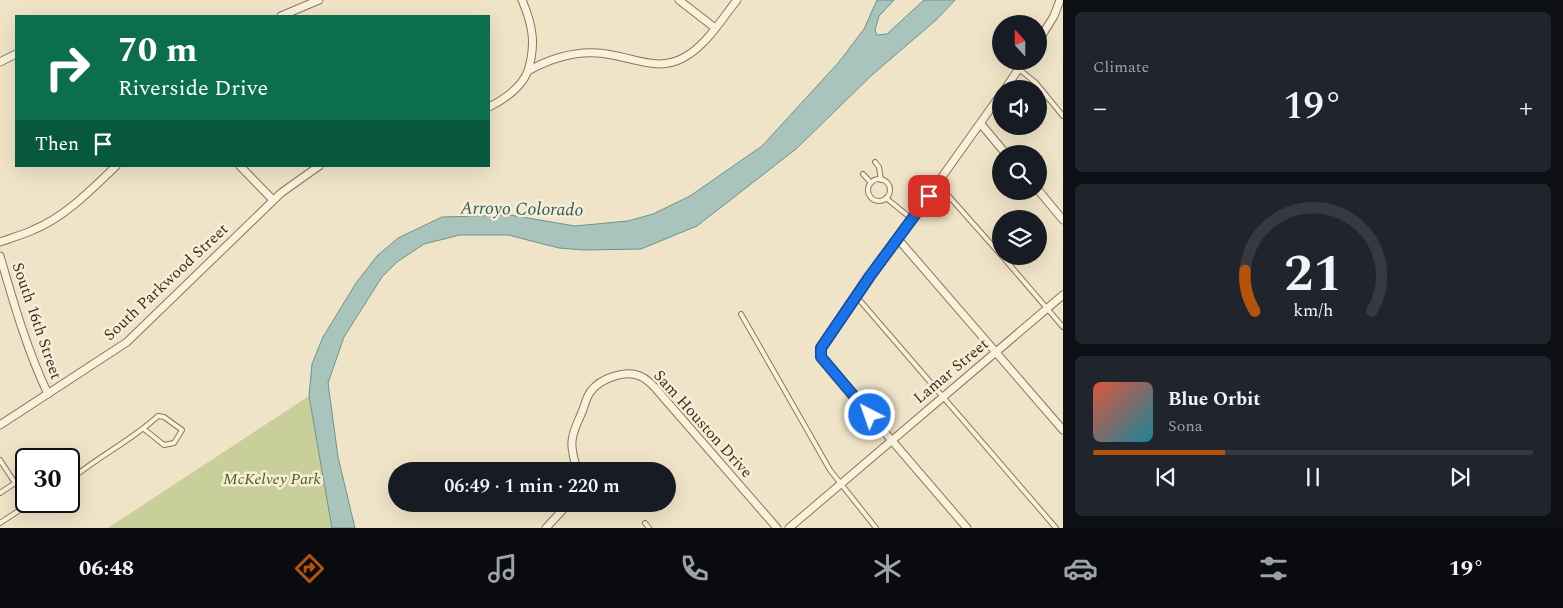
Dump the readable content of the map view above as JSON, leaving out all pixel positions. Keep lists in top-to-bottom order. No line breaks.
{"streets":{"street":["South Parkwood Street","South 16th Street","Lamar Street","Sam Houston Drive"]},"crossings":[["South Parkwood Street","South 16th Street"]],"water":["Arroyo Colorado"],"parks":["McKelvey Park"],"north":"top","page":{"tile":"Climate","turn":["70 m","Riverside Drive"],"heat":["−","19°","+"],"then":"Then","song":["Blue Orbit","Sona"],"limit":"30","trip":"06:49 · 1 min · 220 m","tabs":["06:48","19°"],"gauge":["21","km/h"]}}
